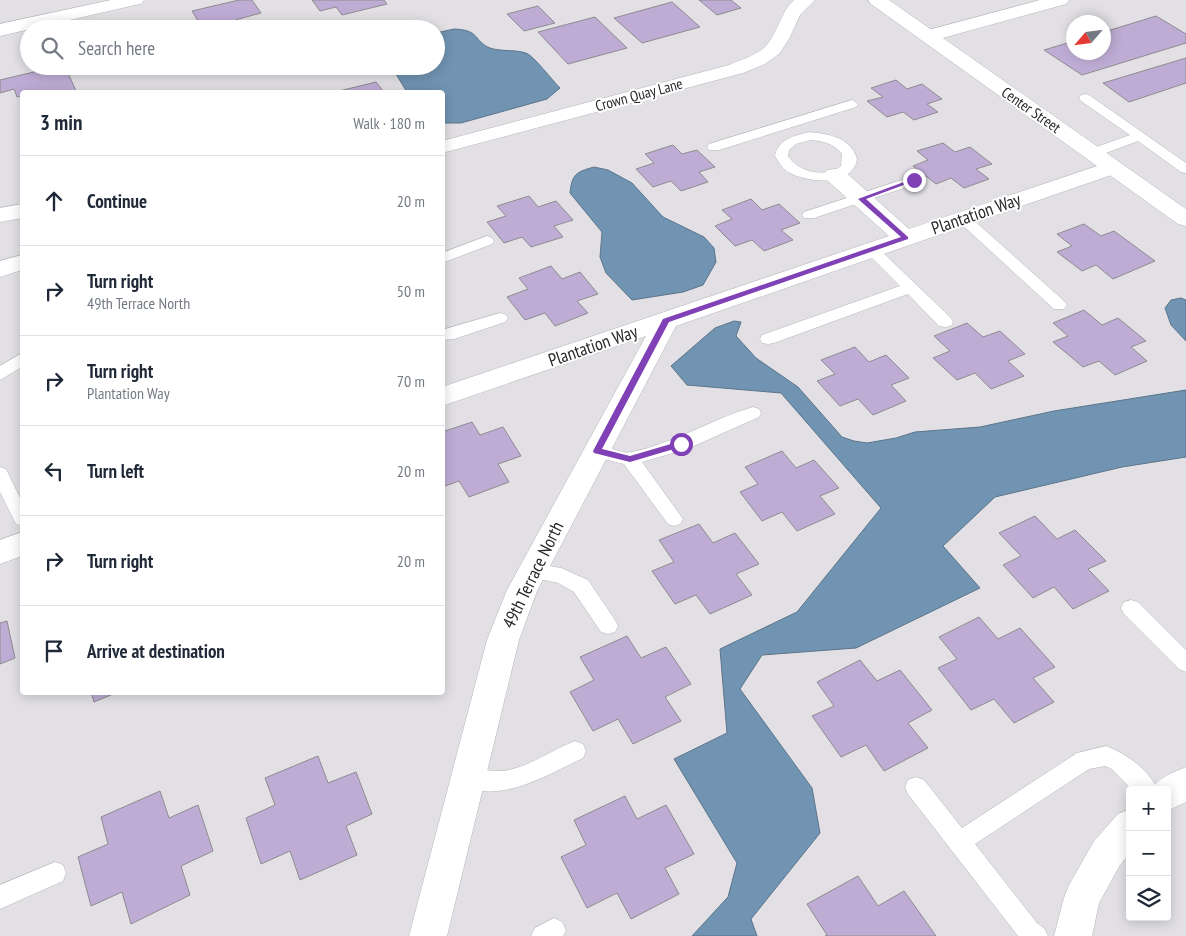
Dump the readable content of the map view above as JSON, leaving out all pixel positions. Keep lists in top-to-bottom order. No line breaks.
{"streets":{"street":["Crown Quay Lane","Center Street","Plantation Way","49th Terrace North"]},"crossings":[["Center Street","Plantation Way"],["Plantation Way","49th Terrace North"]],"north":"bottom left","page":{"search":"Search here","heading":["3 min","Walk · 180 m"],"list":[["Continue","20 m"],["Turn right","49th Terrace North","50 m"],["Turn right","Plantation Way","70 m"],["Turn left","20 m"],["Turn right","20 m"],"Arrive at destination"],"map_buttons":["+","−"]}}
